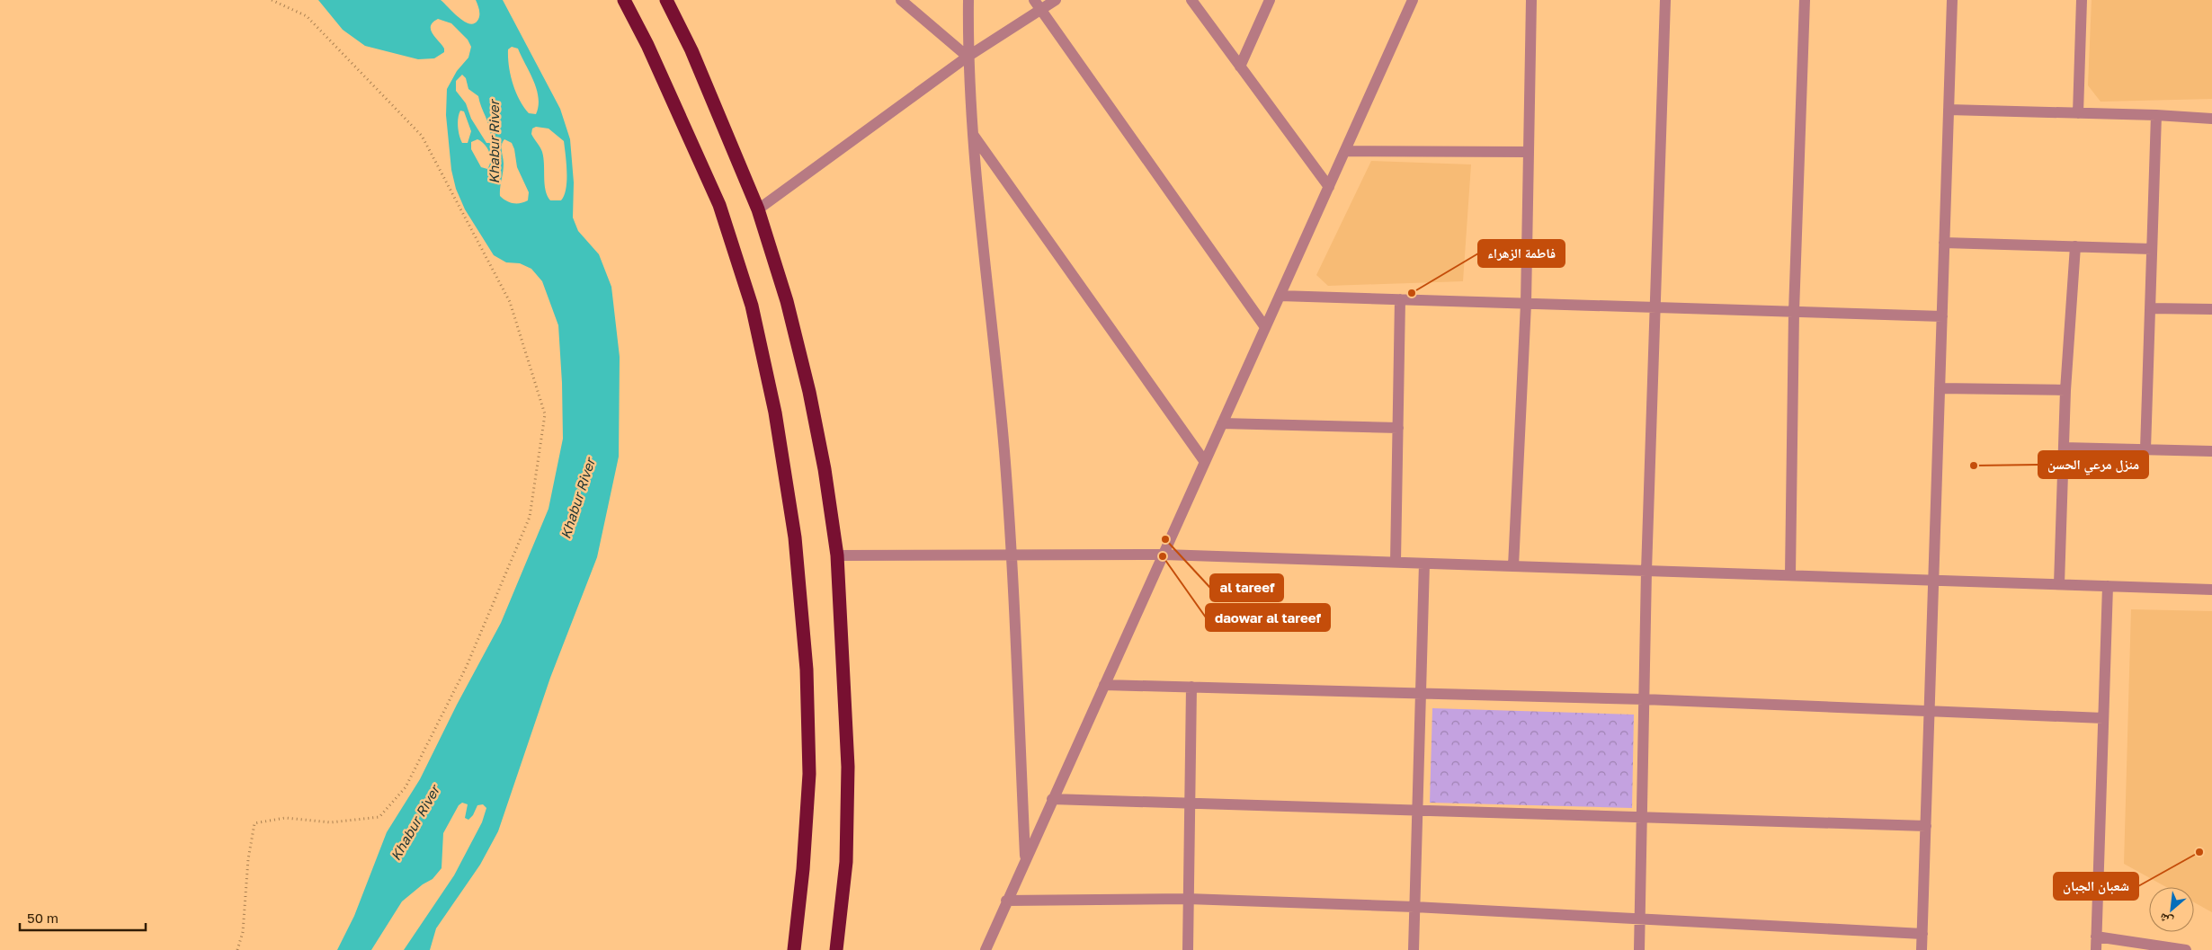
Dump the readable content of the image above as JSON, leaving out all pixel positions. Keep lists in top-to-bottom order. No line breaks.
{"water":["Khabur River"],"places":["فاطمة الزهراء","منزل مرعي الحسن","al tareef","daowar al tareef","شعبان الجبان"],"scale_bar":"50 m","north":"bottom left"}
